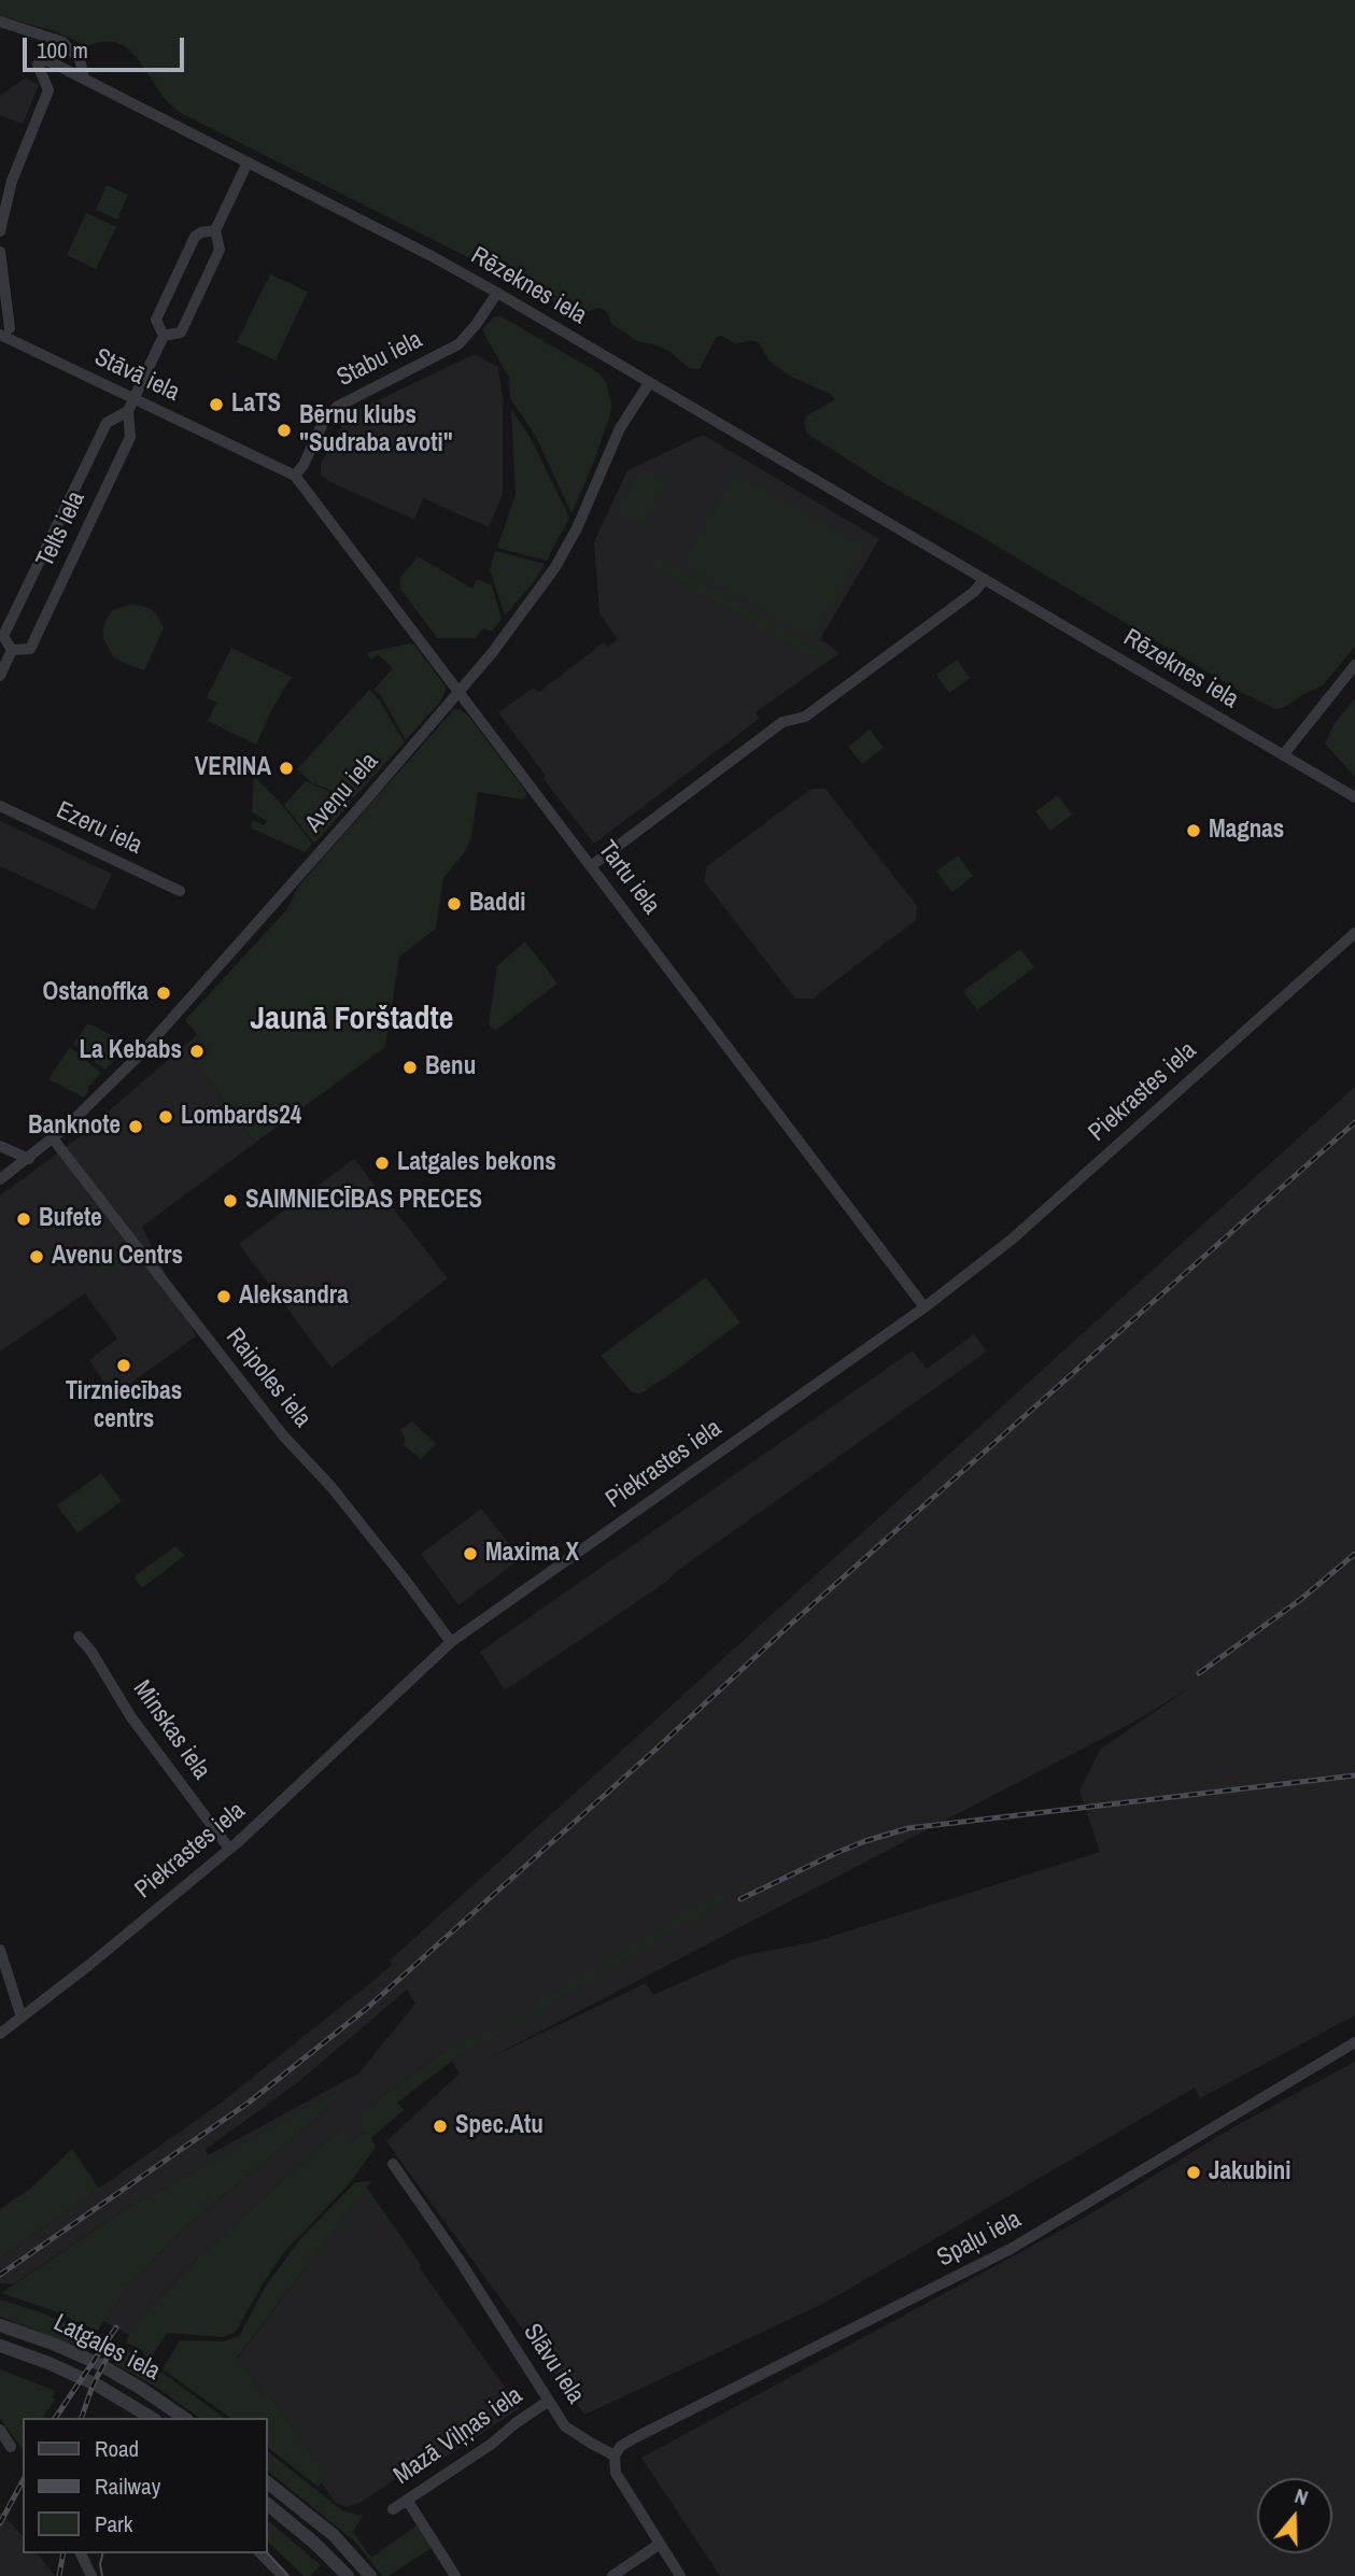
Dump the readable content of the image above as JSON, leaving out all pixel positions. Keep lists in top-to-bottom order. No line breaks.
{"streets":{"street":["Rēzeknes iela","Stabu iela","Stāvā iela","Telts iela","Aveņu iela","Ezeru iela","Tartu iela","Piekrastes iela","Raipoles iela","Minskas iela","Spaļu iela","Latgales iela","Slāvu iela","Mazā Viļņas iela"]},"crossings":[["Rēzeknes iela","Stabu iela"],["Rēzeknes iela","Telts iela"],["Rēzeknes iela","Aveņu iela"],["Stabu iela","Stāvā iela"],["Stabu iela","Tartu iela"],["Stāvā iela","Telts iela"],["Stāvā iela","Tartu iela"],["Aveņu iela","Tartu iela"],["Aveņu iela","Raipoles iela"],["Tartu iela","Piekrastes iela"],["Piekrastes iela","Raipoles iela"],["Piekrastes iela","Minskas iela"],["Spaļu iela","Slāvu iela"],["Slāvu iela","Mazā Viļņas iela"]],"districts":["Jaunā Forštadte"],"places":["LaTS","Bērnu klubs \"Sudraba avoti\"","VERINA","Magnas","Baddi","Ostanoffka","La Kebabs","Benu","Lombards24","Banknote","Latgales bekons","SAIMNIECĪBAS PRECES","Bufete","Avenu Centrs","Aleksandra","Tirzniecības centrs","Maxima X","Spec.Atu","Jakubini"],"legend":["Road","Railway","Park"],"scale_bar":"100 m","north":"top"}
